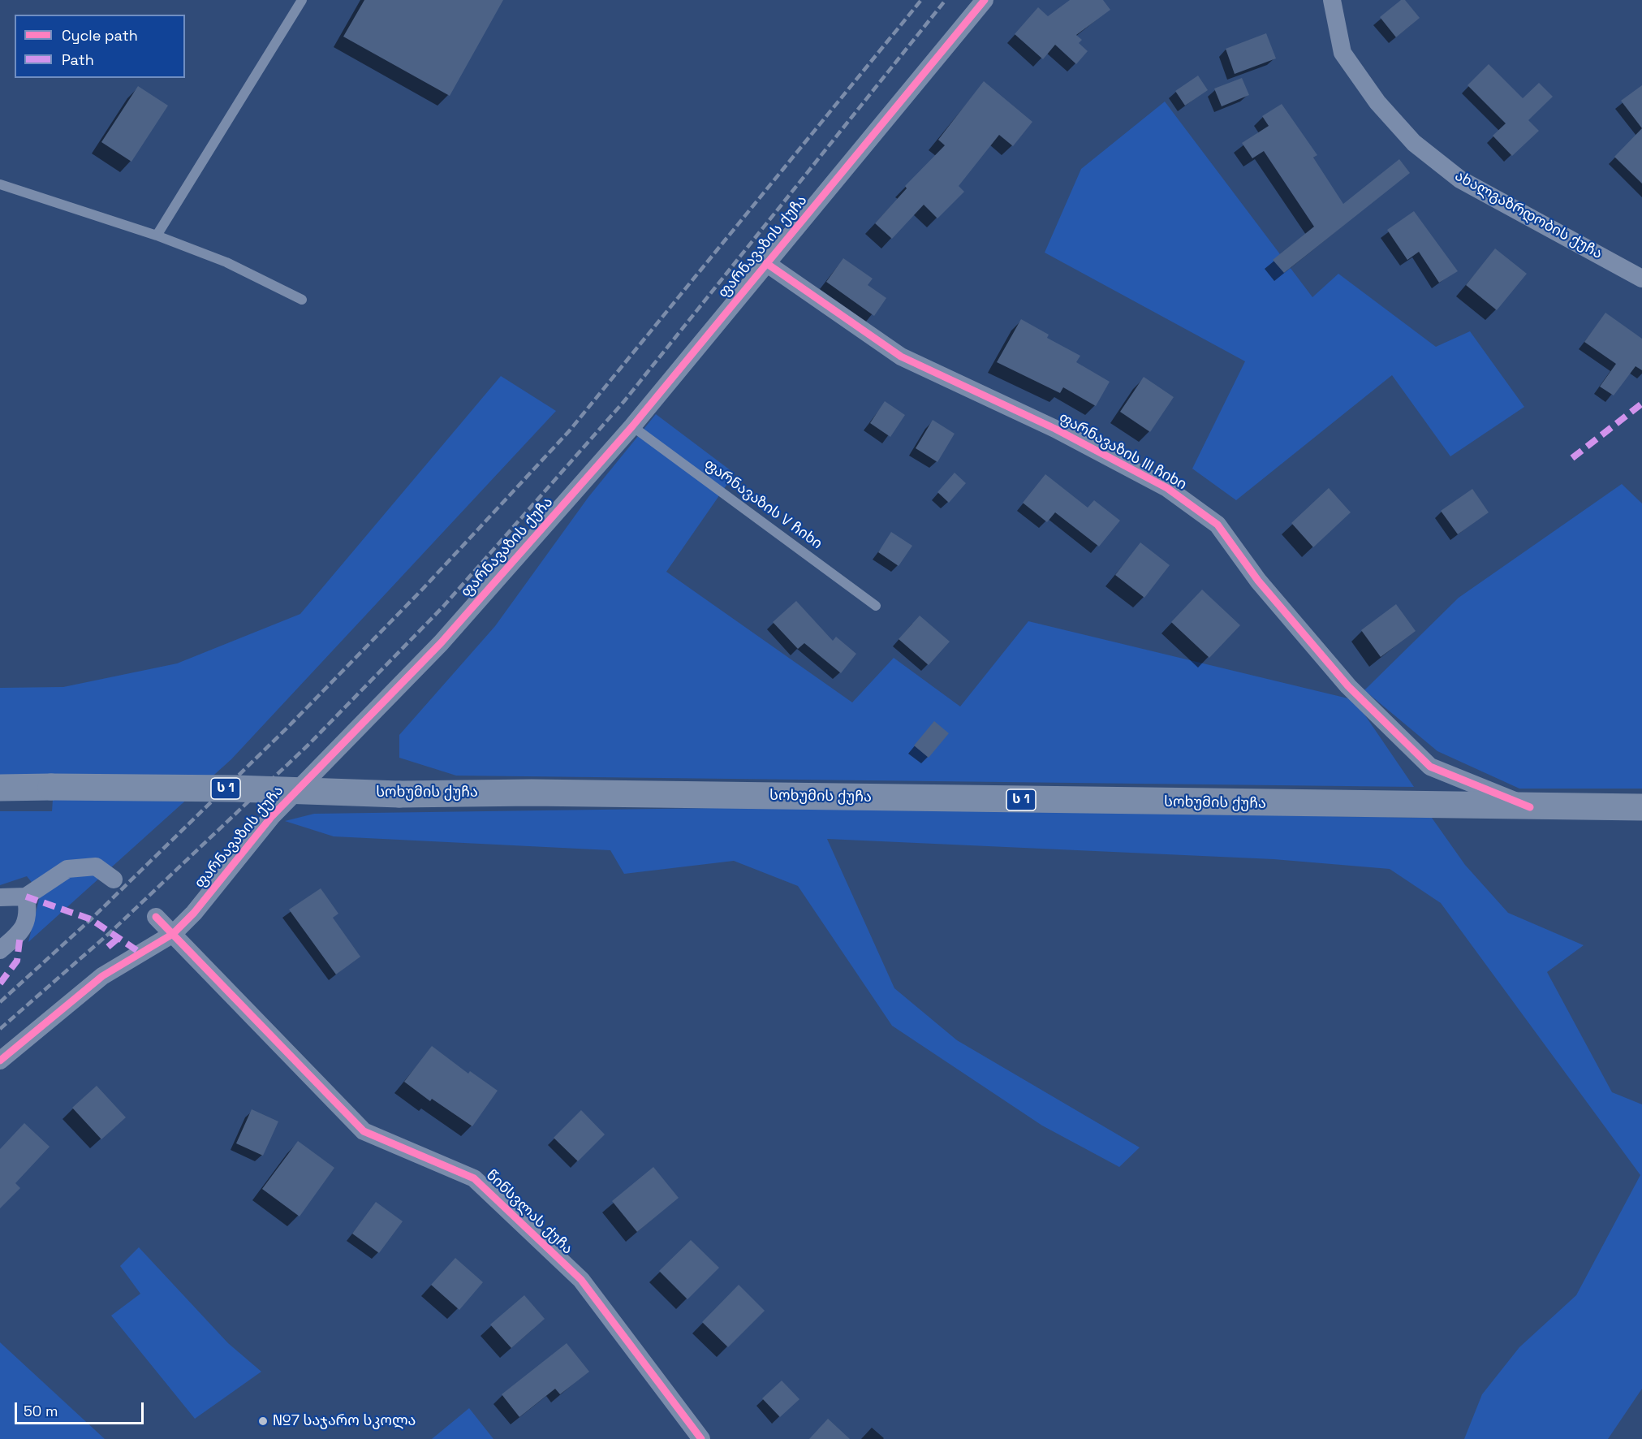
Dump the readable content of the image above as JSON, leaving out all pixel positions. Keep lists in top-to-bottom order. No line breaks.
{"streets":{"highway":["ს 1","სოხუმის ქუჩა"],"street":["ახალგაზრდობის ქუჩა","ფარნავაზის ქუჩა","ფარნავაზის III ჩიხი","წინსვლას ქუჩა"],"lane":["ფარნავაზის V ჩიხი"]},"crossings":[["ფარნავაზის ქუჩა","ფარნავაზის III ჩიხი"],["ფარნავაზის ქუჩა","ფარნავაზის V ჩიხი"],["ფარნავაზის ქუჩა","წინსვლას ქუჩა"],["ფარნავაზის III ჩიხი","სოხუმის ქუჩა"]],"places":["№7 საჯარო სკოლა"],"legend":["Cycle path","Path"],"scale_bar":"50 m"}
